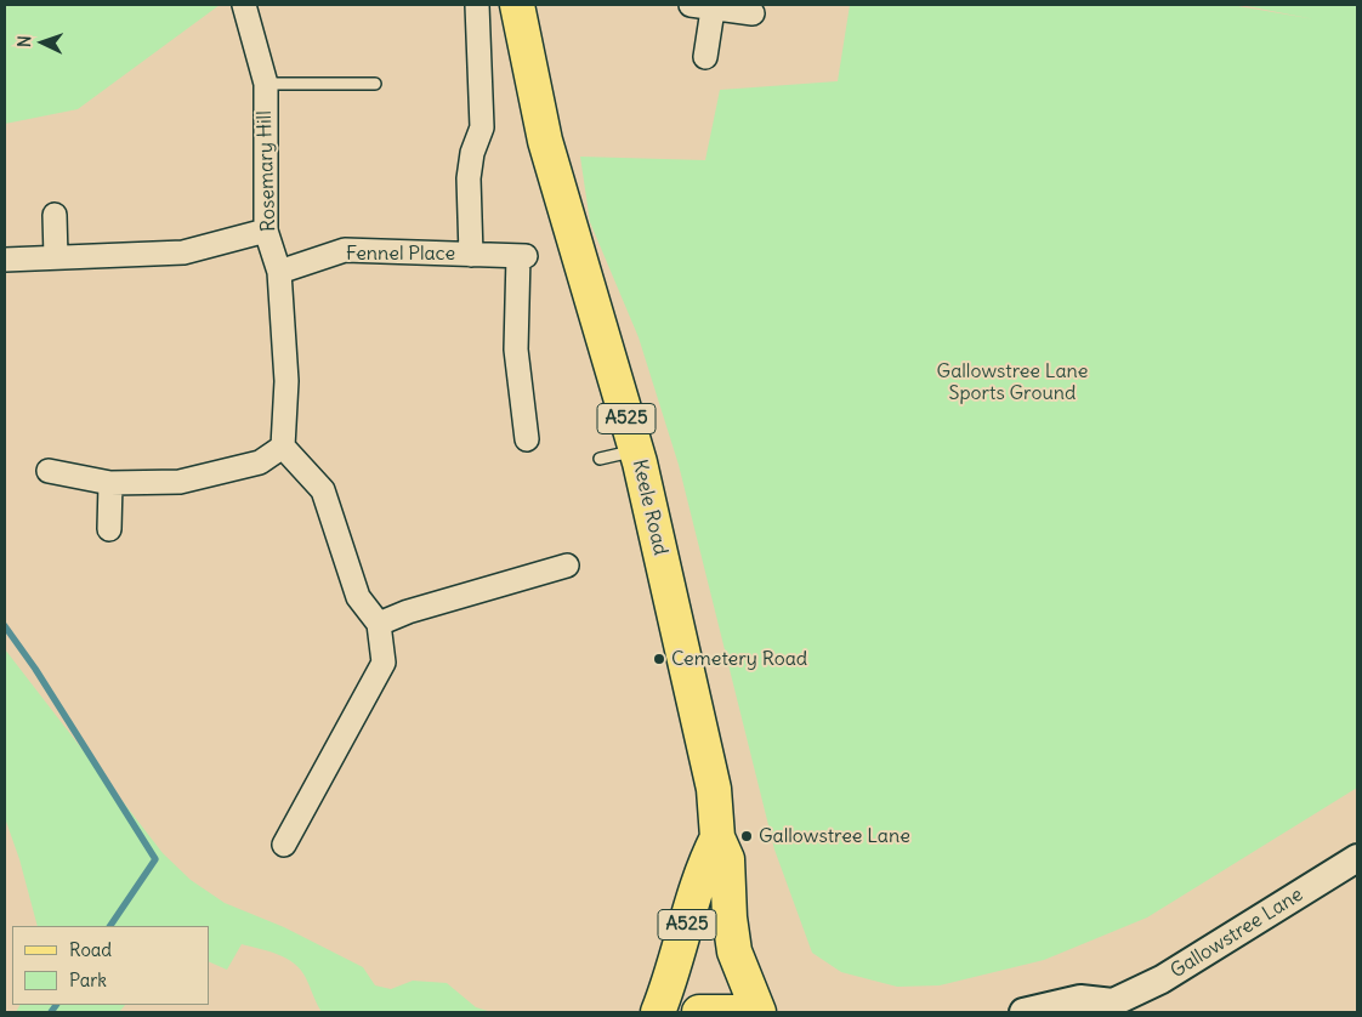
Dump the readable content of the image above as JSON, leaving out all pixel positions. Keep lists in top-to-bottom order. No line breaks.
{"streets":{"main road":["A525","Keele Road"],"street":["Rosemary Hill","Fennel Place","Gallowstree Lane"]},"crossings":[["Rosemary Hill","Fennel Place"],["A525","Keele Road"]],"parks":["Gallowstree Lane Sports Ground"],"places":["Cemetery Road","Gallowstree Lane"],"legend":["Road","Park"],"north":"left"}
